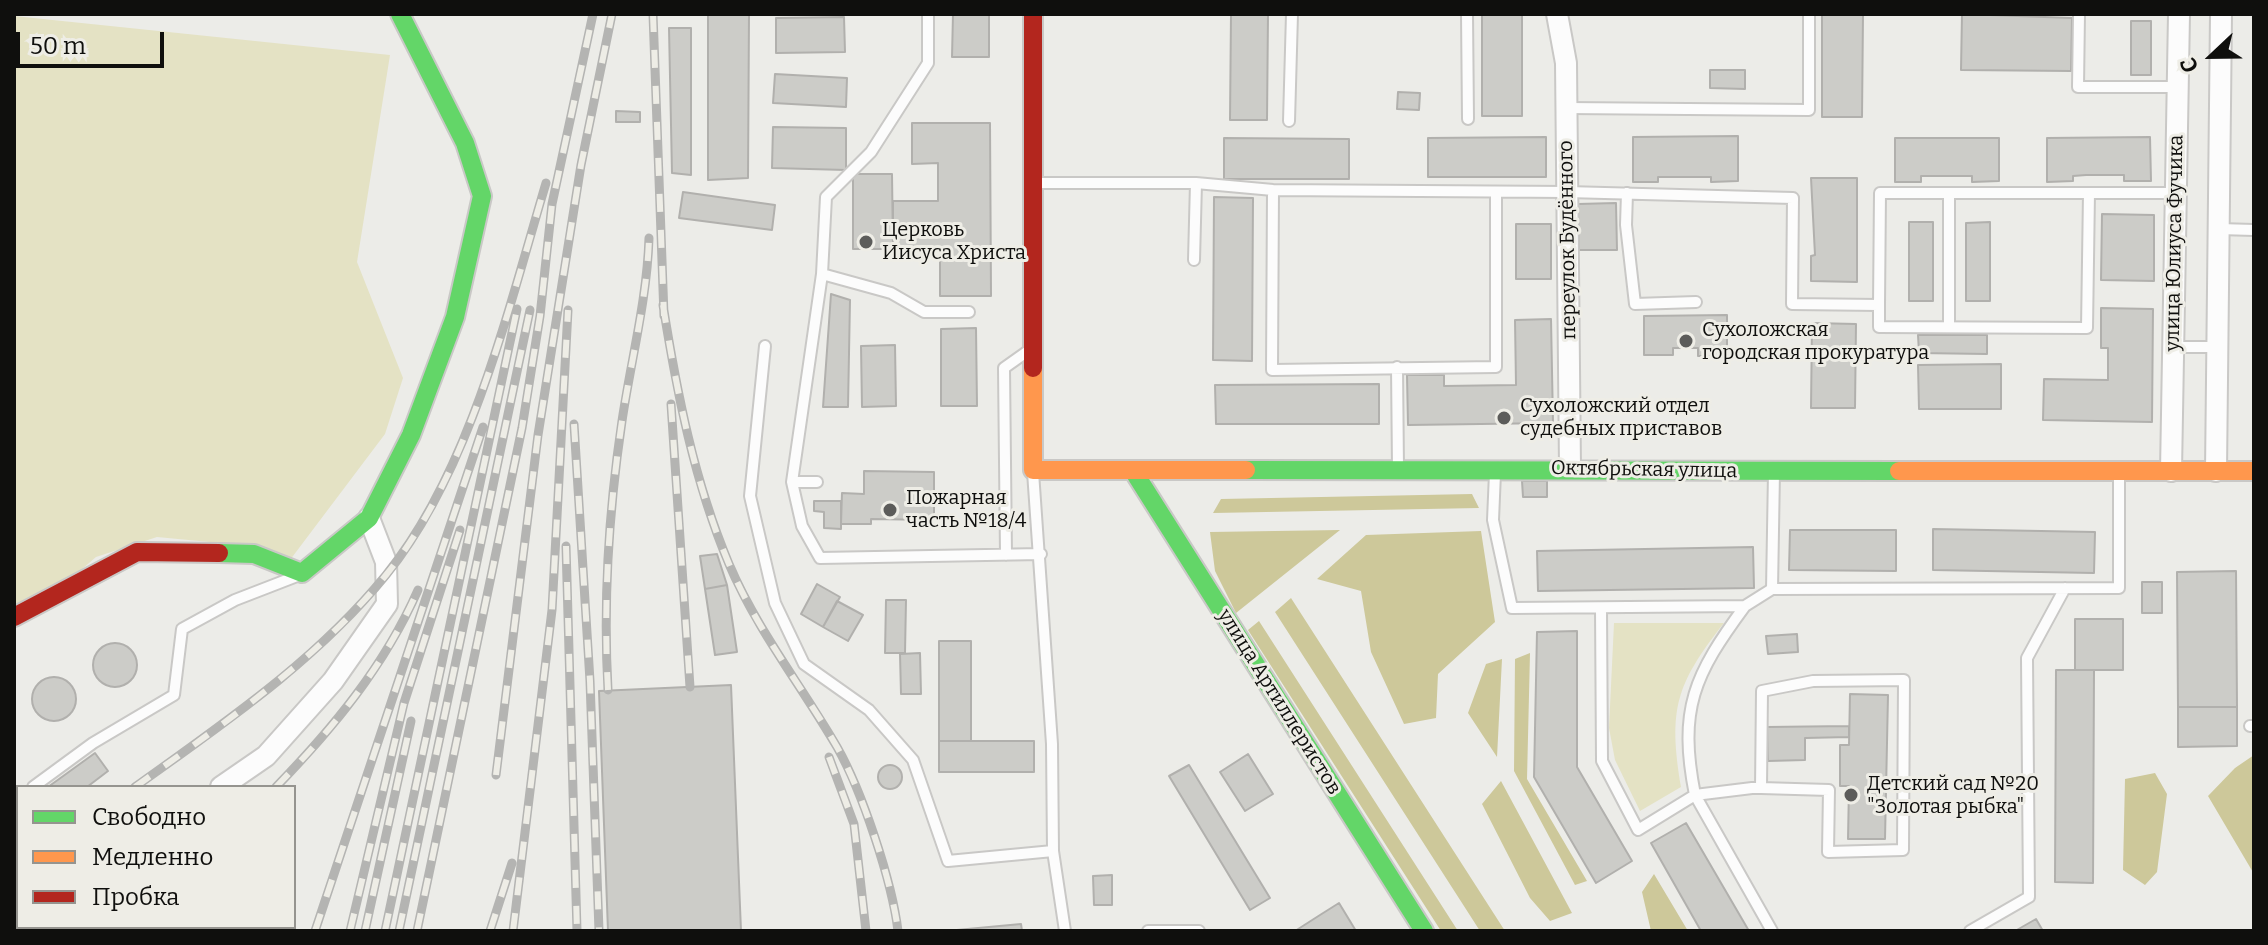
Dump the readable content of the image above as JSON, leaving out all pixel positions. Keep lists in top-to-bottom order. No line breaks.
{"streets":{"street":["переулок Будённого","улица Юлиуса Фучика","Октябрьская улица","улица Артиллеристов"]},"crossings":[["переулок Будённого","Октябрьская улица"],["улица Юлиуса Фучика","Октябрьская улица"],["Октябрьская улица","улица Артиллеристов"]],"places":["Церковь Иисуса Христа","Сухоложская городская прокуратура","Сухоложский отдел судебных приставов","Пожарная часть №18/4","Детский сад №20 \"Золотая рыбка\""],"legend":["Свободно","Медленно","Пробка"],"scale_bar":"50 m","north":"left"}
